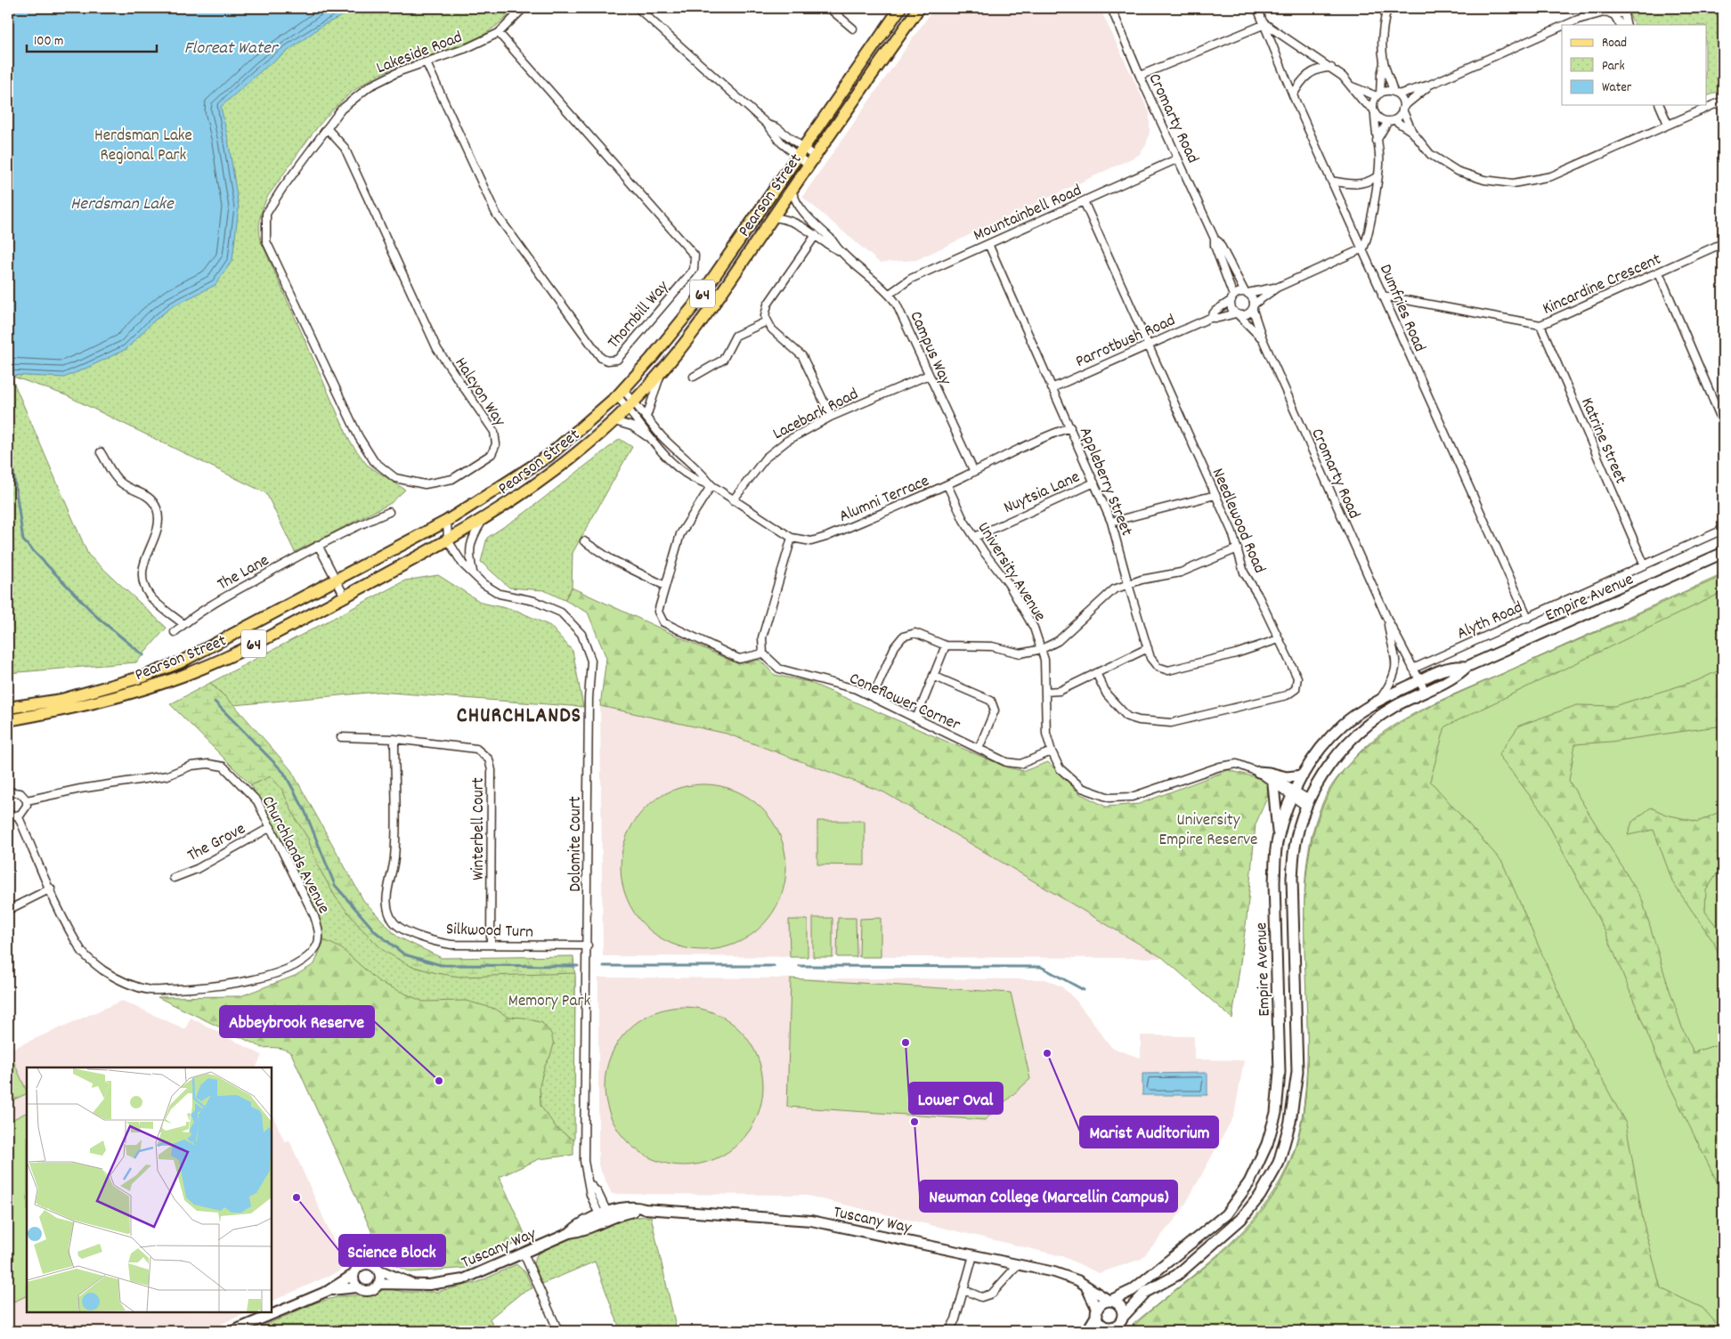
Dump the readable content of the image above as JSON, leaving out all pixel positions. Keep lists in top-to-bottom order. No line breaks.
{"streets":{"main road":["Pearson Street","64","Empire Avenue"],"street":["Lakeside Road","Cromarty Road","Mountainbell Road","Kincardine Crescent","Dumfries Road","Thornbill Way","Parrotbush Road","Campus Way","Halcyon Way","Lacebark Road","Katrine Street","Appleberry Street","Nuytsia Lane","Alumni Terrace","Needlewood Road","The Lane","University Avenue","Alyth Road","Coneflower Corner","Winterbell Court","The Grove","Dolomite Court","Churchlands Avenue","Silkwood Turn","Tuscany Way"]},"crossings":[["Lakeside Road","Thornbill Way"],["Lakeside Road","Halcyon Way"],["Cromarty Road","Mountainbell Road"],["Cromarty Road","Parrotbush Road"],["Cromarty Road","Empire Avenue"],["Cromarty Road","Alyth Road"],["Pearson Street","Campus Way"],["Pearson Street","Alumni Terrace"],["Pearson Street","Dolomite Court"],["Mountainbell Road","Campus Way"],["Mountainbell Road","Appleberry Street"],["Mountainbell Road","Needlewood Road"],["Kincardine Crescent","Dumfries Road"],["Kincardine Crescent","Katrine Street"],["Dumfries Road","Alyth Road"],["Parrotbush Road","Appleberry Street"],["Parrotbush Road","Needlewood Road"],["Campus Way","Lacebark Road"],["Campus Way","Alumni Terrace"],["Lacebark Road","Alumni Terrace"],["Katrine Street","Alyth Road"],["Appleberry Street","Nuytsia Lane"],["Appleberry Street","Alumni Terrace"],["Appleberry Street","Needlewood Road"],["Nuytsia Lane","University Avenue"],["Alumni Terrace","University Avenue"],["University Avenue","Empire Avenue"],["University Avenue","Coneflower Corner"],["Empire Avenue","Tuscany Way"],["Winterbell Court","Silkwood Turn"],["The Grove","Churchlands Avenue"],["Dolomite Court","Silkwood Turn"],["Dolomite Court","Tuscany Way"]],"districts":["CHURCHLANDS"],"water":["Floreat Water","Herdsman Lake"],"parks":["Herdsman Lake Regional Park","University Empire Reserve","Memory Park"],"places":["Lower Oval","Marist Auditorium","Abbeybrook Reserve","Newman College (Marcellin Campus)","Science Block"],"legend":["Road","Park","Water"],"scale_bar":"100 m"}
